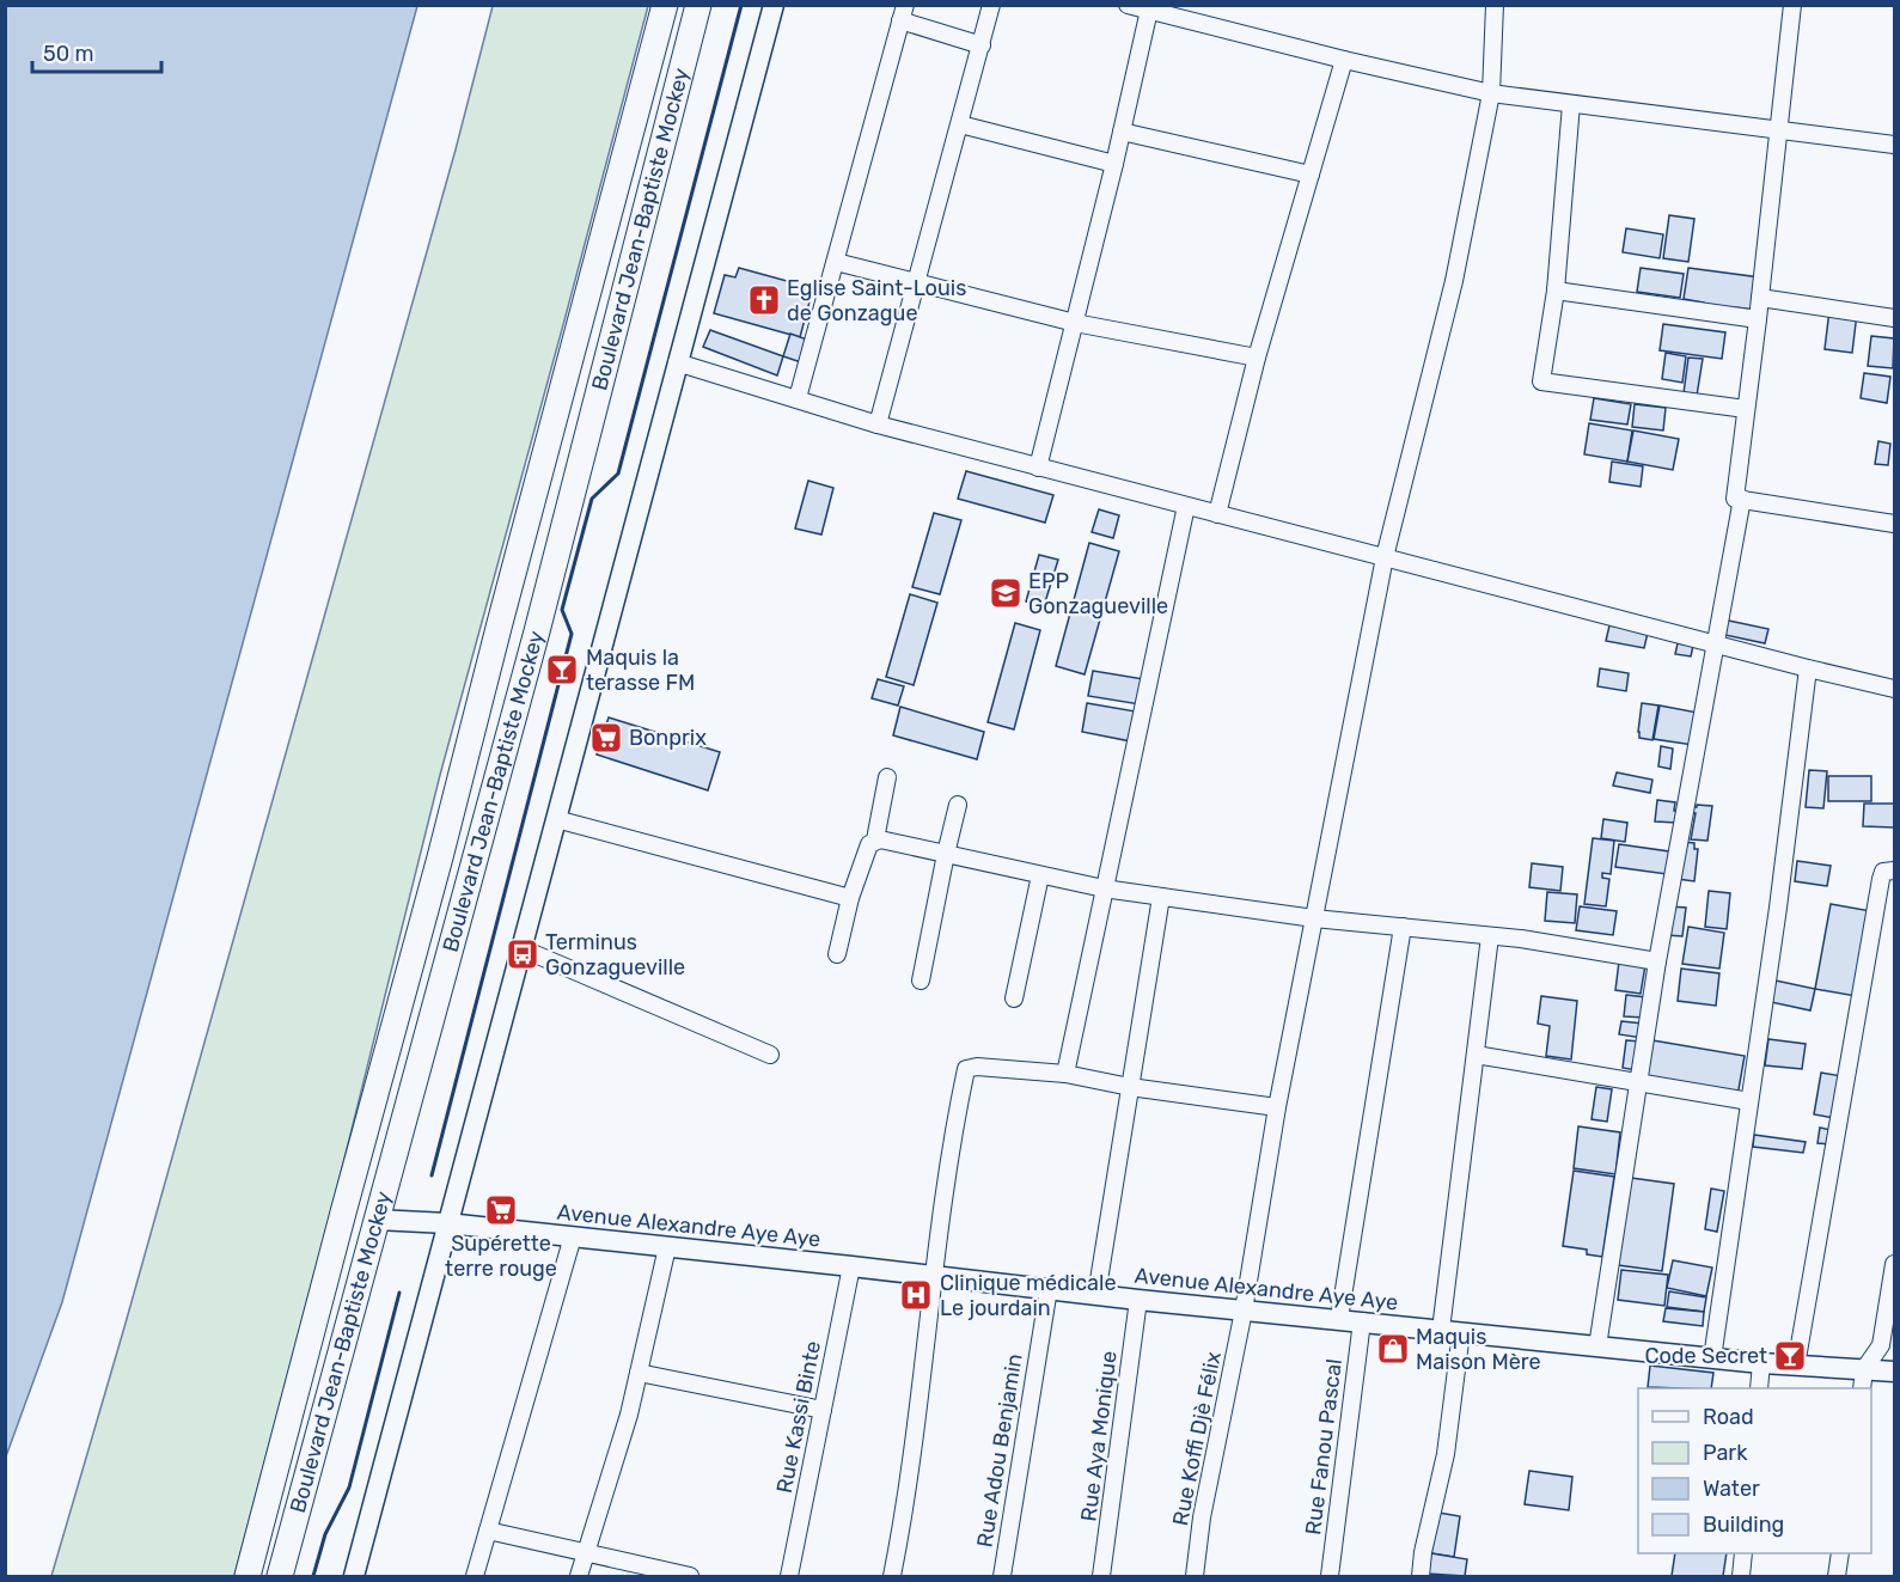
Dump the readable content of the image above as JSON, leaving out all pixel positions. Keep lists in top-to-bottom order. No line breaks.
{"streets":{"highway":["Boulevard Jean-Baptiste Mockey"],"street":["Avenue Alexandre Aye Aye","Rue Kassi Binte","Rue Aya Monique","Rue Koffi Djè Félix","Rue Fanou Pascal","Rue Adou Benjamin"]},"crossings":[["Boulevard Jean-Baptiste Mockey","Avenue Alexandre Aye Aye"],["Avenue Alexandre Aye Aye","Rue Kassi Binte"],["Avenue Alexandre Aye Aye","Rue Aya Monique"],["Avenue Alexandre Aye Aye","Rue Koffi Djè Félix"],["Avenue Alexandre Aye Aye","Rue Fanou Pascal"],["Avenue Alexandre Aye Aye","Rue Adou Benjamin"]],"places":{"church":["Eglise Saint-Louis de Gonzague"],"school or university":["EPP Gonzagueville"],"bar":["Maquis la terasse FM","Code Secret"],"supermarket":["Bonprix","Supérette terre rouge"],"bus stop":["Terminus Gonzagueville"],"hospital":["Clinique médicale Le jourdain"],"shop":["Maquis Maison Mère"]},"legend":["Road","Park","Water","Building"],"scale_bar":"50 m"}
